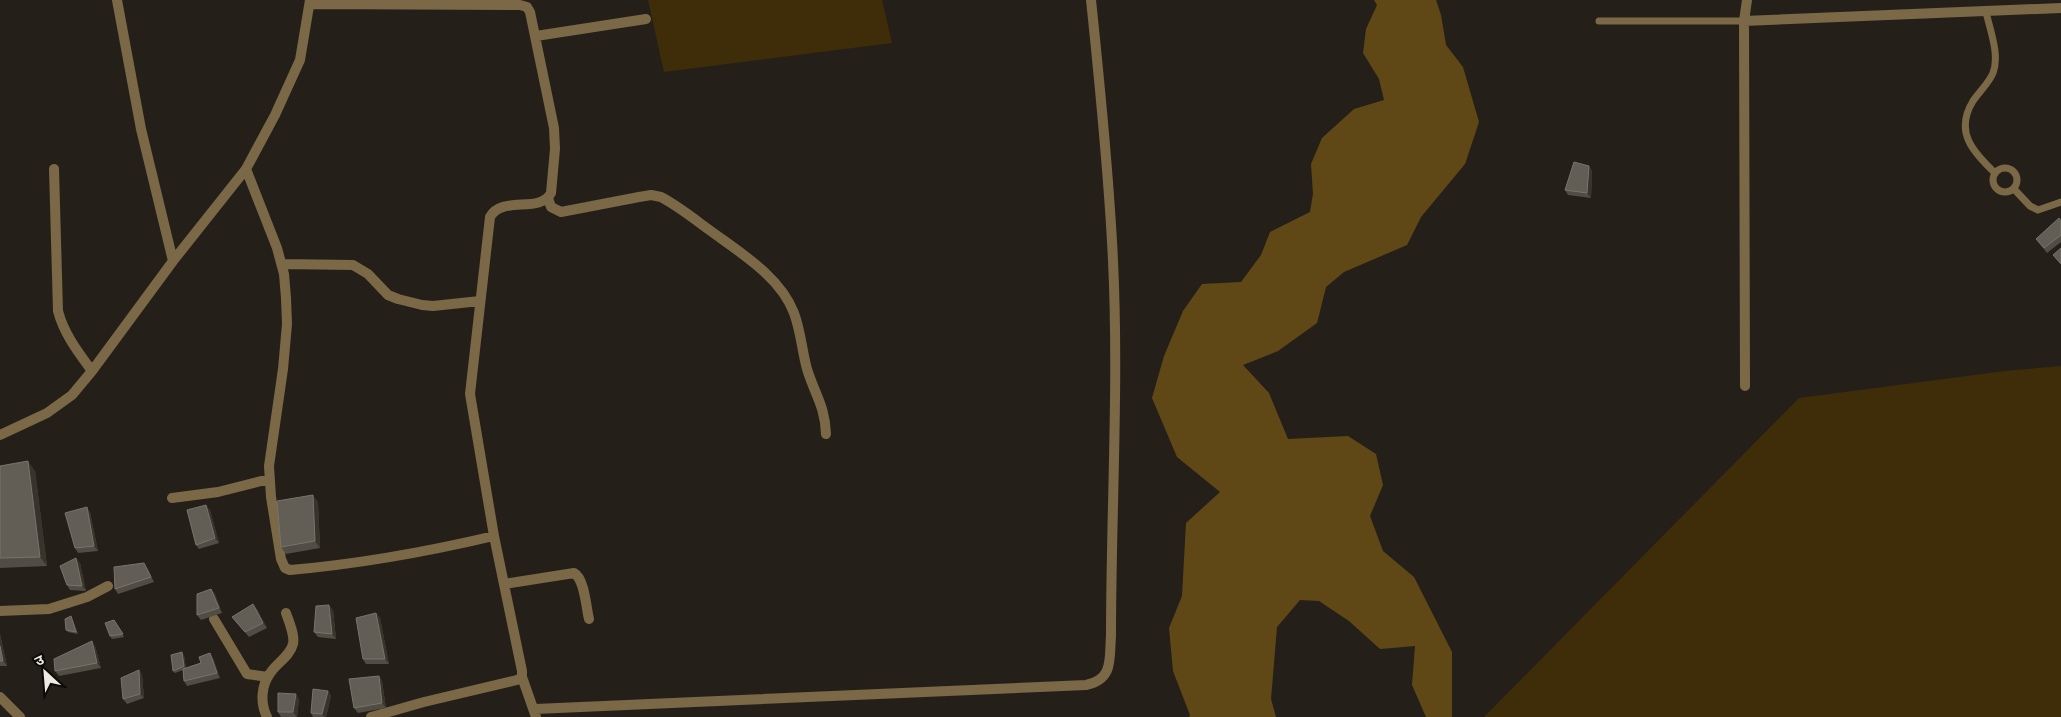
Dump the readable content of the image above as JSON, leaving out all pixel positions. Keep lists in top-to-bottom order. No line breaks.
{"north":"top left"}
